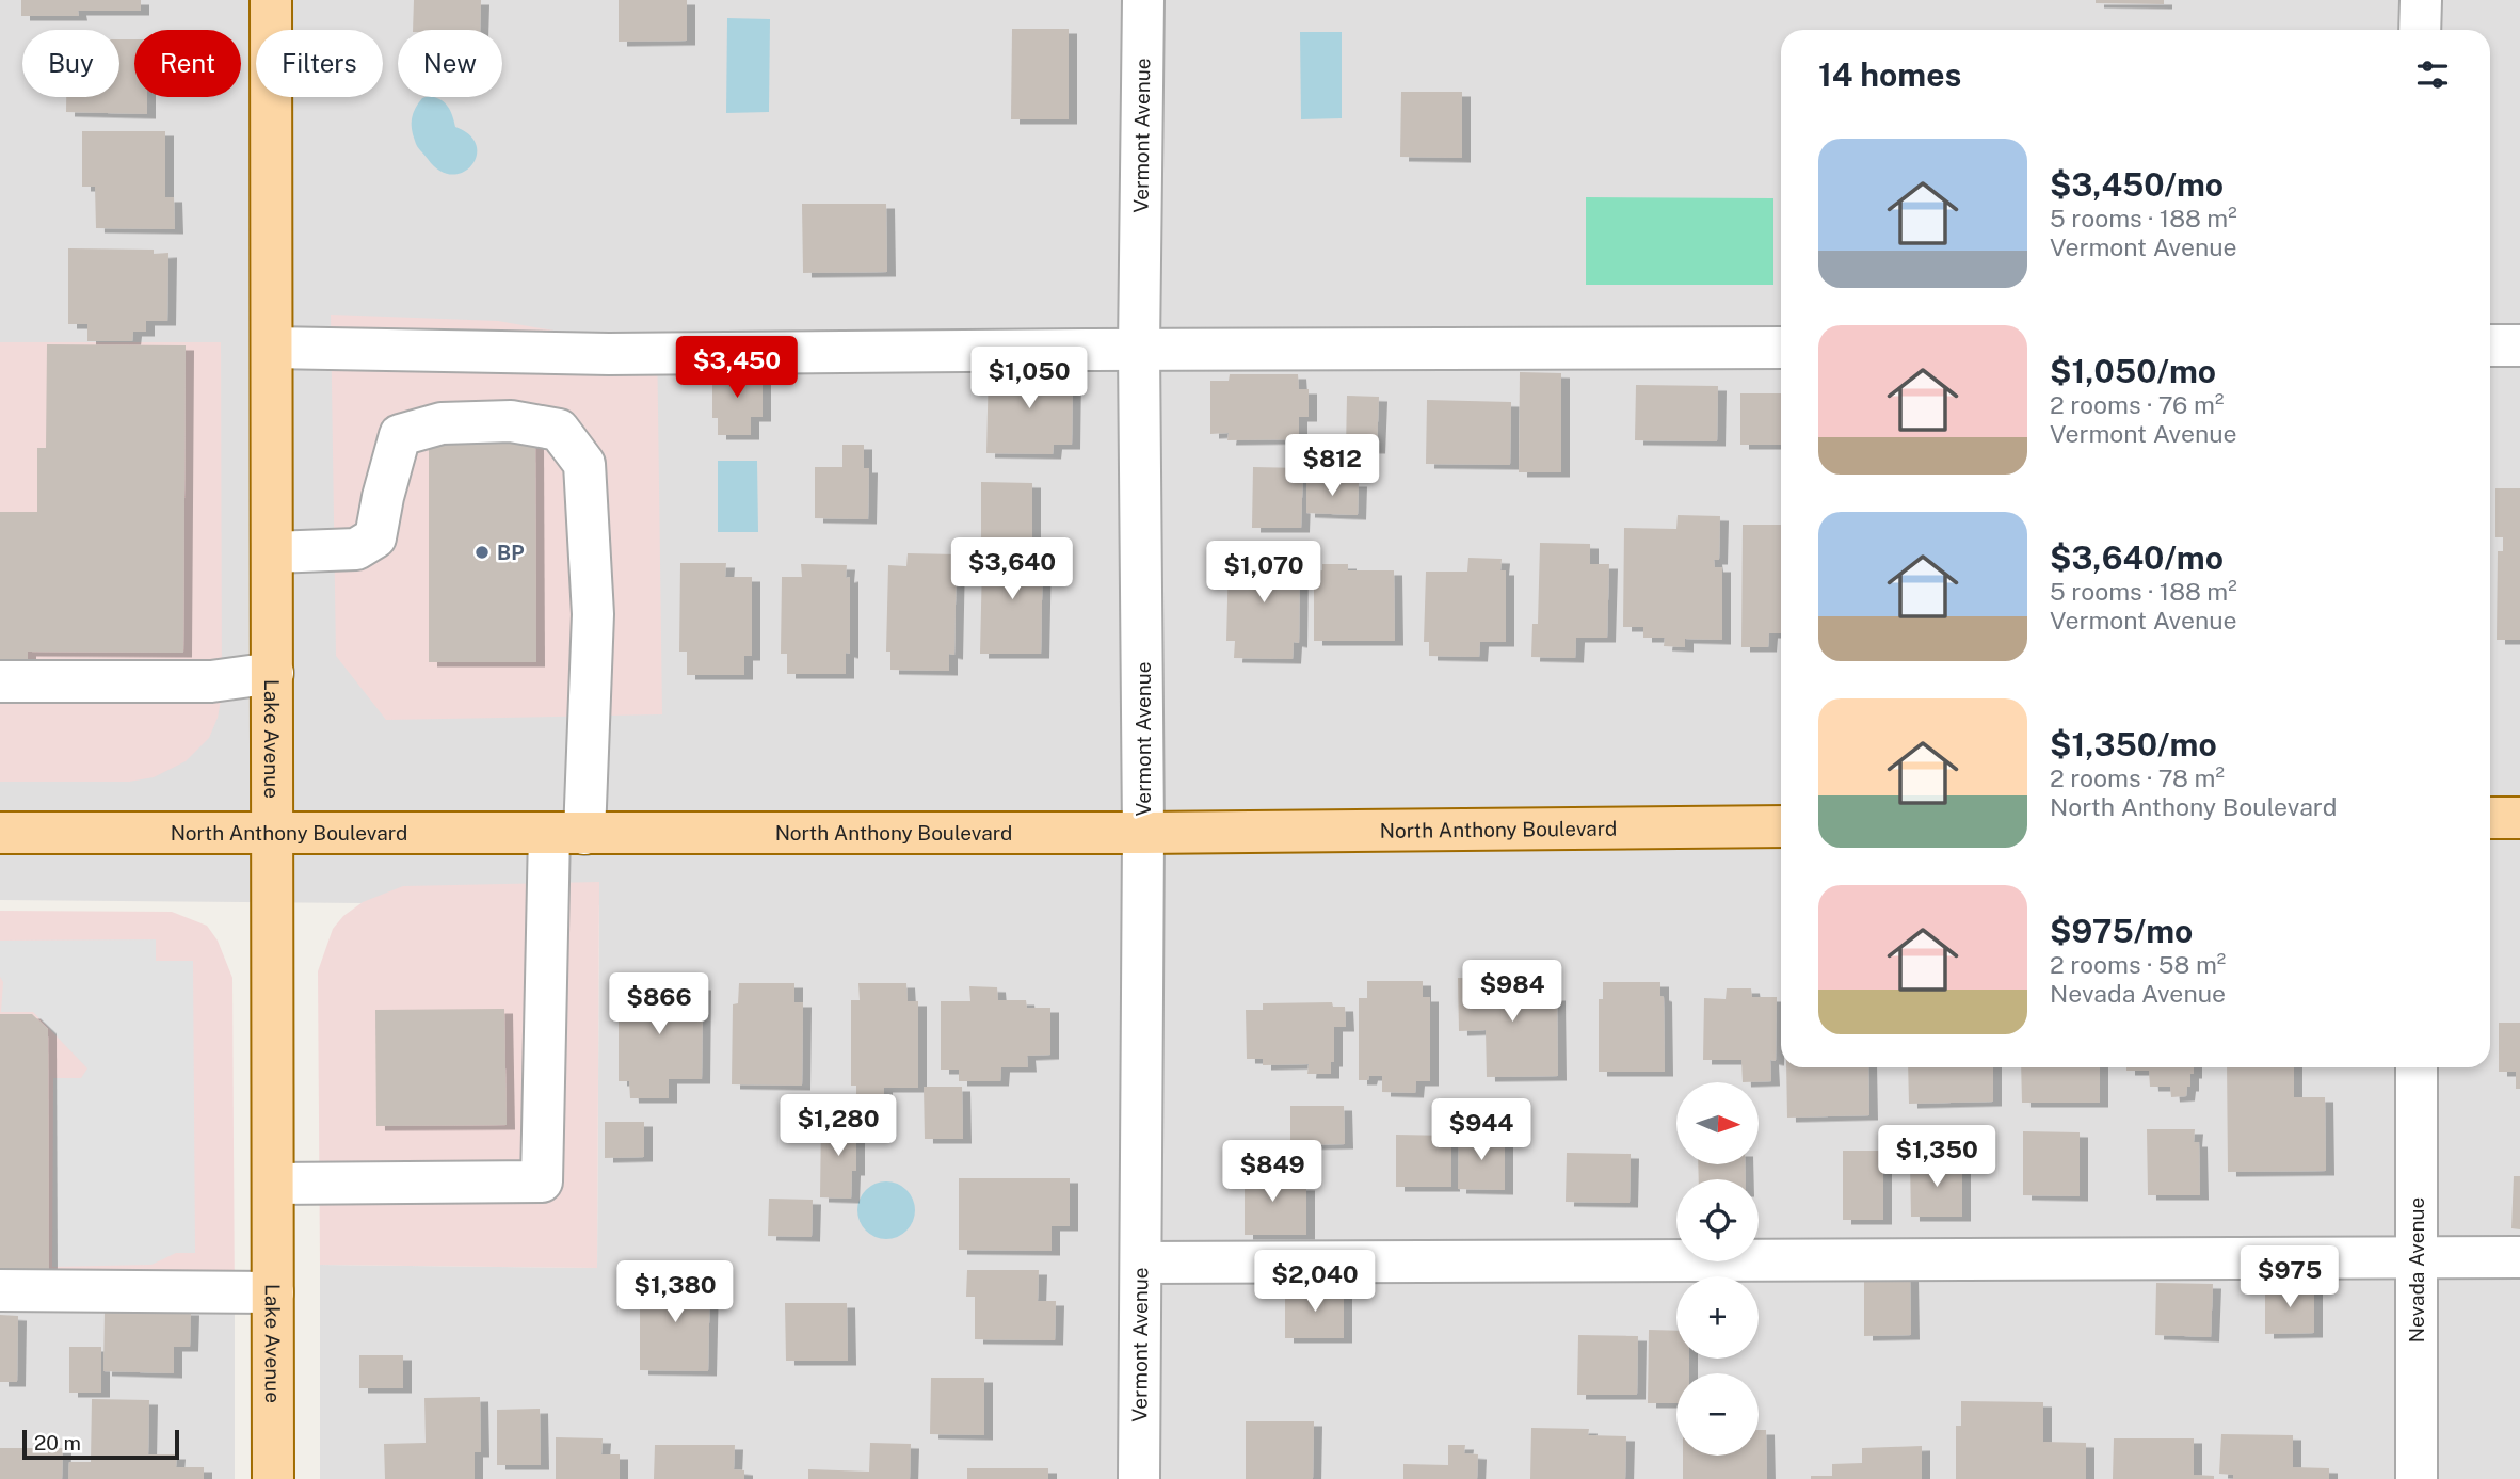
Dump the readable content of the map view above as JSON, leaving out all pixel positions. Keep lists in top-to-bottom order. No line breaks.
{"streets":{"main road":["Lake Avenue","North Anthony Boulevard"],"street":["Vermont Avenue","Nevada Avenue"]},"crossings":[["Vermont Avenue","North Anthony Boulevard"],["Lake Avenue","North Anthony Boulevard"]],"places":["BP"],"scale_bar":"20 m","north":"right","page":{"chip":["Buy","Rent","Filters","New"],"heading":"14 homes","list":[{"name":"$3,450/mo","note":"5 rooms · 188 m² · Vermont Avenue"},{"name":"$1,050/mo","note":"2 rooms · 76 m² · Vermont Avenue"},{"name":"$3,640/mo","note":"5 rooms · 188 m² · Vermont Avenue"},{"name":"$1,350/mo","note":"2 rooms · 78 m² · North Anthony Boulevard"},{"name":"$975/mo","note":"2 rooms · 58 m² · Nevada Avenue"}],"price":["$3,450","$1,050","$812","$3,640","$1,070","$984","$866","$1,280","$944","$1,350","$849","$975","$2,040","$1,380"],"map_buttons":["+","−"],"scale":"20 m"}}
